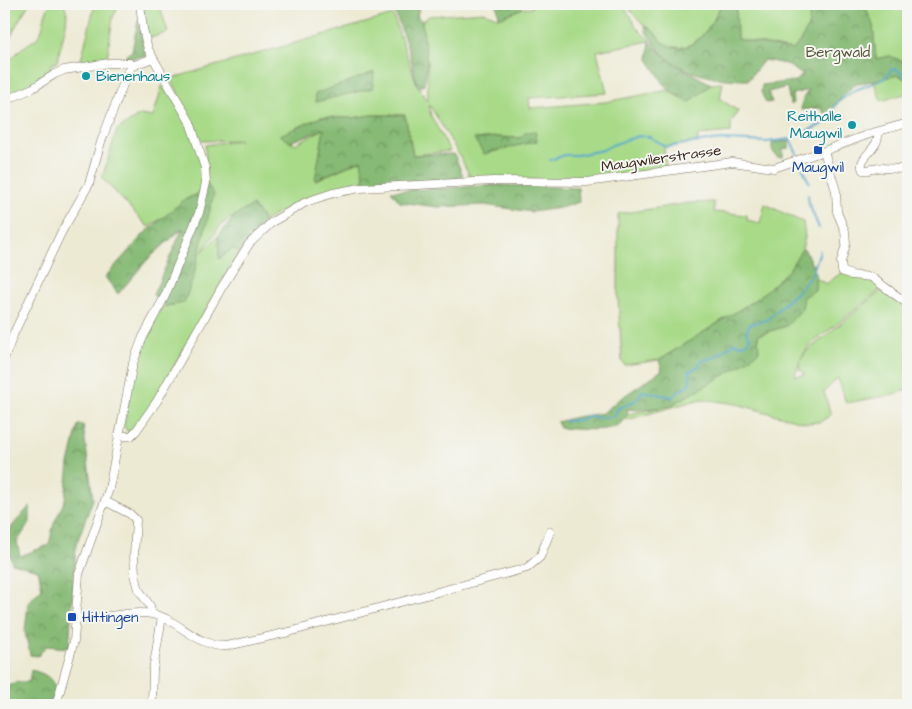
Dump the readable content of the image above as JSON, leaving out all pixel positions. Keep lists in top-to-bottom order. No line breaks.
{"streets":{"street":["Maugwilerstrasse"]},"parks":["Bergwald"],"places":{"other":["Bienenhaus","Reithalle Maugwil"],"transit":["Maugwil","Hittingen"]}}
